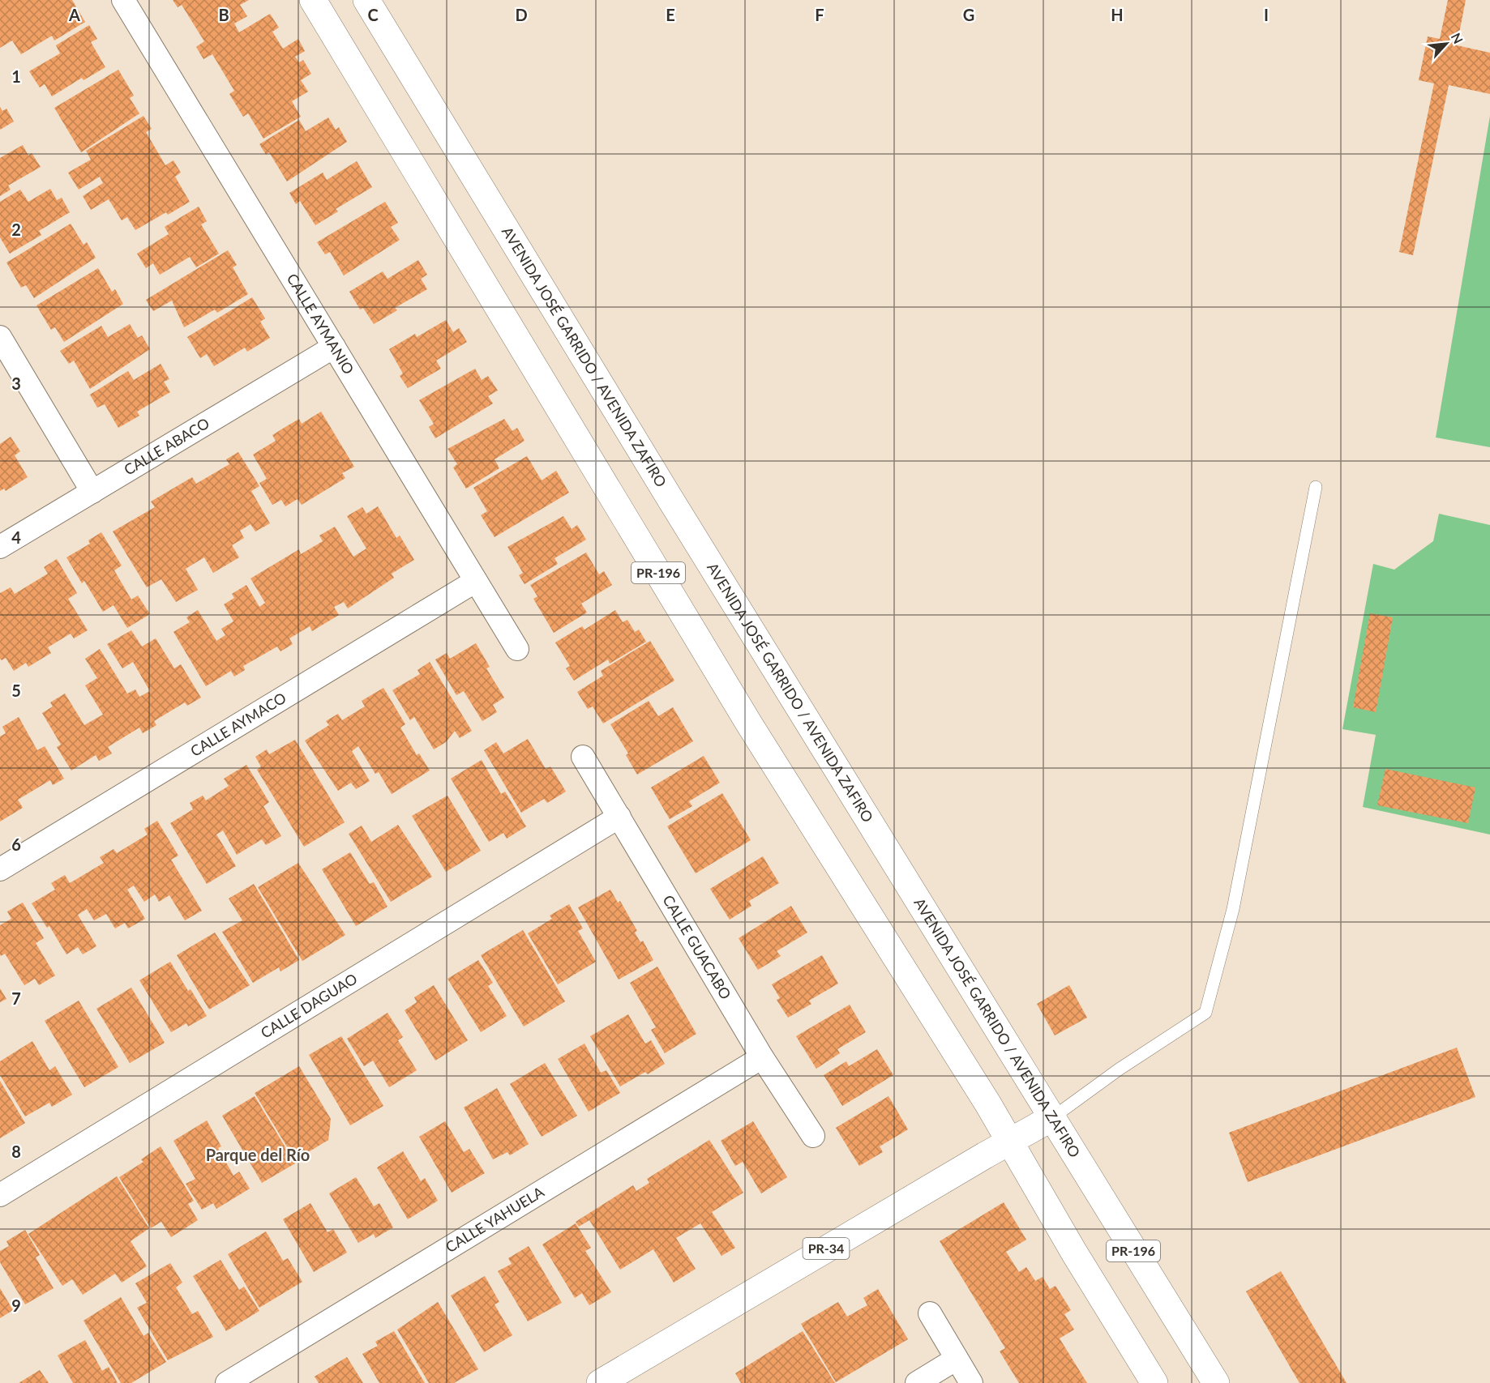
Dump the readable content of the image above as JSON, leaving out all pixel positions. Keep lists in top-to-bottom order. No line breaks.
{"streets":{"main road":["AVENIDA JOSÉ GARRIDO / AVENIDA ZAFIRO","PR-196","PR-34"],"street":["CALLE AYMANIO","CALLE ABACO","CALLE AYMACO","CALLE GUACABO","CALLE DAGUAO","CALLE YAHUELA"]},"crossings":[["CALLE AYMANIO","CALLE ABACO"],["CALLE AYMANIO","CALLE AYMACO"],["AVENIDA JOSÉ GARRIDO / AVENIDA ZAFIRO","PR-34"],["PR-196","PR-34"],["CALLE GUACABO","CALLE DAGUAO"],["CALLE GUACABO","CALLE YAHUELA"]],"districts":["Parque del Río"],"north":"top right","grid":{"columns":["A","B","C","D","E","F","G","H","I"],"rows":["1","2","3","4","5","6","7","8","9"]}}
